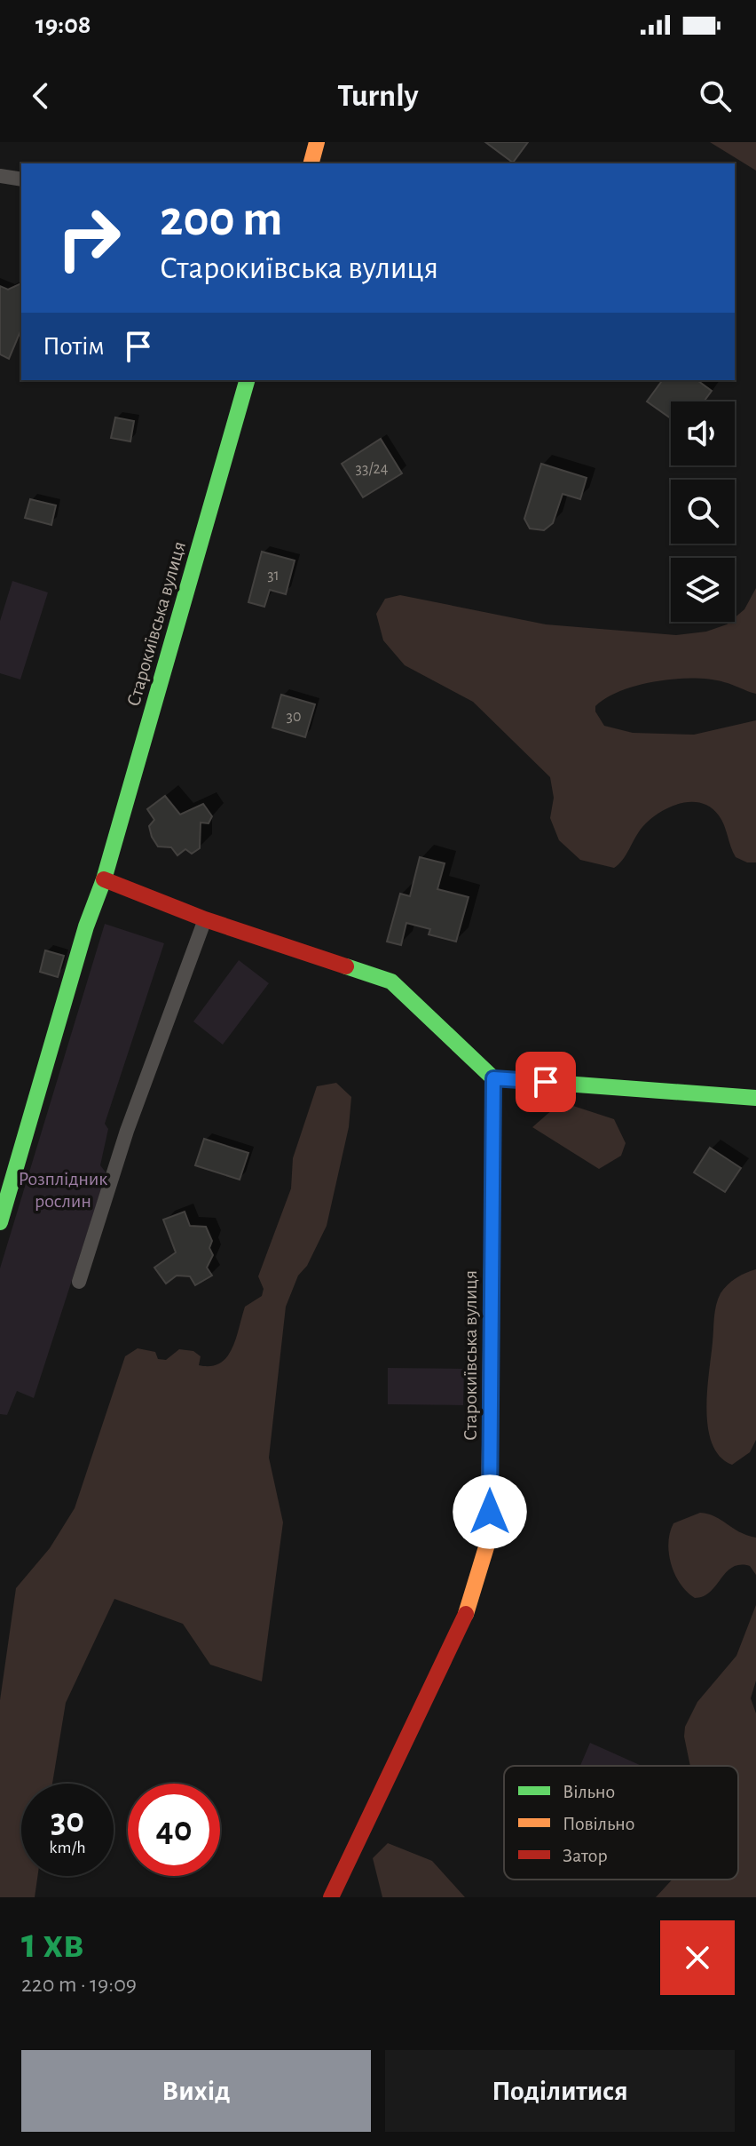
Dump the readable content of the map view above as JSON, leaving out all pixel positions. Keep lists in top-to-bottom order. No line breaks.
{"streets":{"street":["Старокиївська вулиця"]},"parks":["Розплідник рослин"],"house_numbers":["33/24","31","30"],"legend":["Вільно","Повільно","Затор"],"page":{"status":"19:08","header":"Turnly","turn":["200 m","Старокиївська вулиця"],"then":"Потім","speed":"30 km/h","limit":"40","heading":["1 хв","220 m · 19:09"],"buttons":["Вихід","Поділитися"]}}
